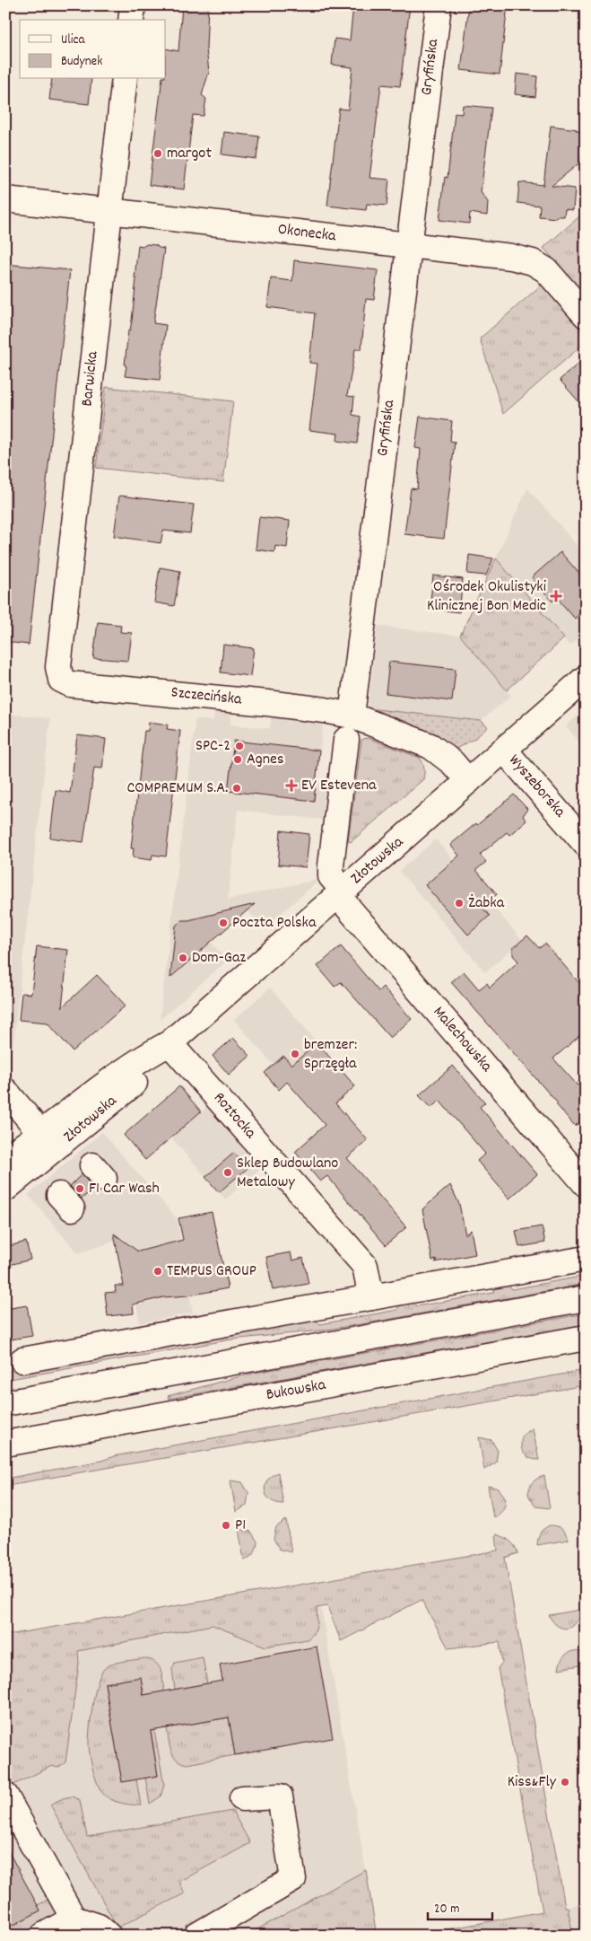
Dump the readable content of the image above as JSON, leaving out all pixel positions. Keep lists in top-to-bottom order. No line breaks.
{"streets":{"street":["Gryfińska","Okonecka","Barwicka","Szczecińska","Wyszeborska","Złotowska","Malechowska","Roztocka","Bukowska"]},"crossings":[["Gryfińska","Okonecka"],["Gryfińska","Szczecińska"],["Okonecka","Barwicka"],["Barwicka","Szczecińska"],["Wyszeborska","Złotowska"],["Złotowska","Malechowska"],["Złotowska","Roztocka"]],"places":{"other":["margot","SPC-2","Agnes","COMPREMUM S.A.","Żabka","Poczta Polska","Dom-Gaz","bremzer: Sprzęgła","Sklep Budowlano Metalowy","F1 Car Wash","TEMPUS GROUP","P1","Kiss&Fly"],"health":["Ośrodek Okulistyki Klinicznej Bon Medic","EV Estevena"]},"legend":["Ulica","Budynek"],"scale_bar":"20 m"}
